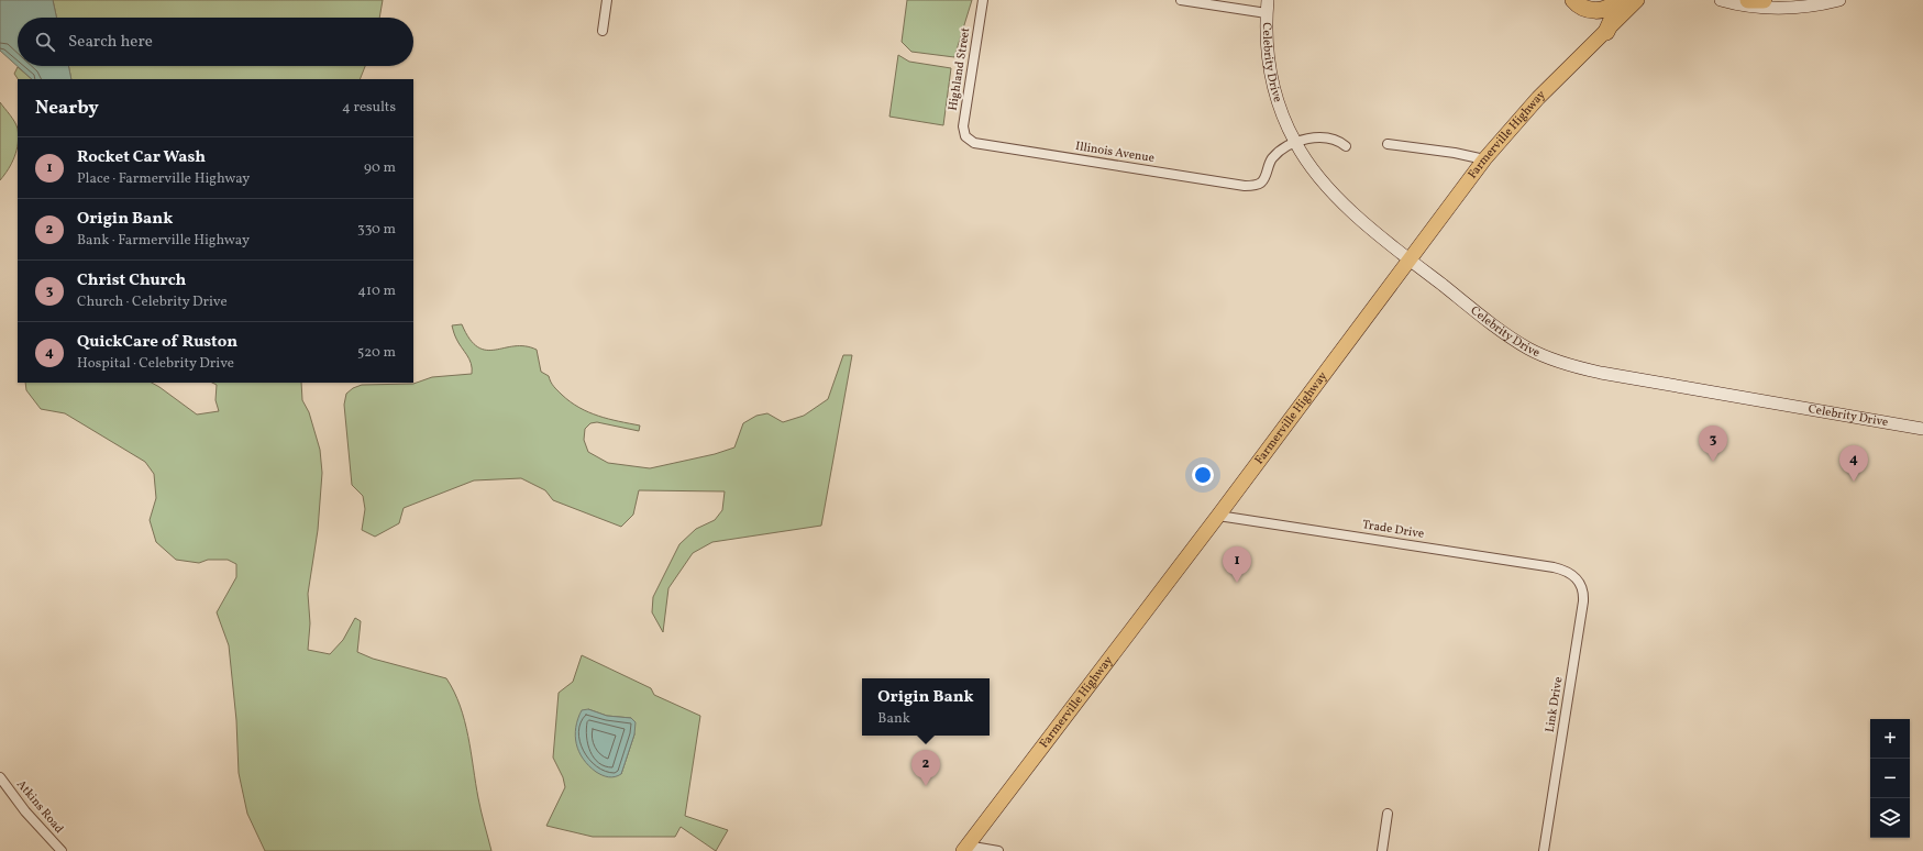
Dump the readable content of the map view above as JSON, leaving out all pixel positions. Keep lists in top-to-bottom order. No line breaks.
{"streets":{"main road":["Farmerville Highway"],"street":["Celebrity Drive","Highland Street","Illinois Avenue","Trade Drive","Link Drive","Atkins Road"]},"crossings":[["Celebrity Drive","Farmerville Highway"],["Celebrity Drive","Illinois Avenue"],["Highland Street","Illinois Avenue"],["Farmerville Highway","Trade Drive"],["Trade Drive","Link Drive"]],"page":{"search":"Search here","heading":["Nearby","4 results"],"list":[{"mark":"1","name":"Rocket Car Wash","note":"Place · Farmerville Highway","value":"90 m"},{"mark":"2","name":"Origin Bank","note":"Bank · Farmerville Highway","value":"330 m"},{"mark":"3","name":"Christ Church","note":"Church · Celebrity Drive","value":"410 m"},{"mark":"4","name":"QuickCare of Ruston","note":"Hospital · Celebrity Drive","value":"520 m"}],"pins":["3","4","1","2"],"popup":["Origin Bank","Bank"],"map_buttons":["+","−"]}}
